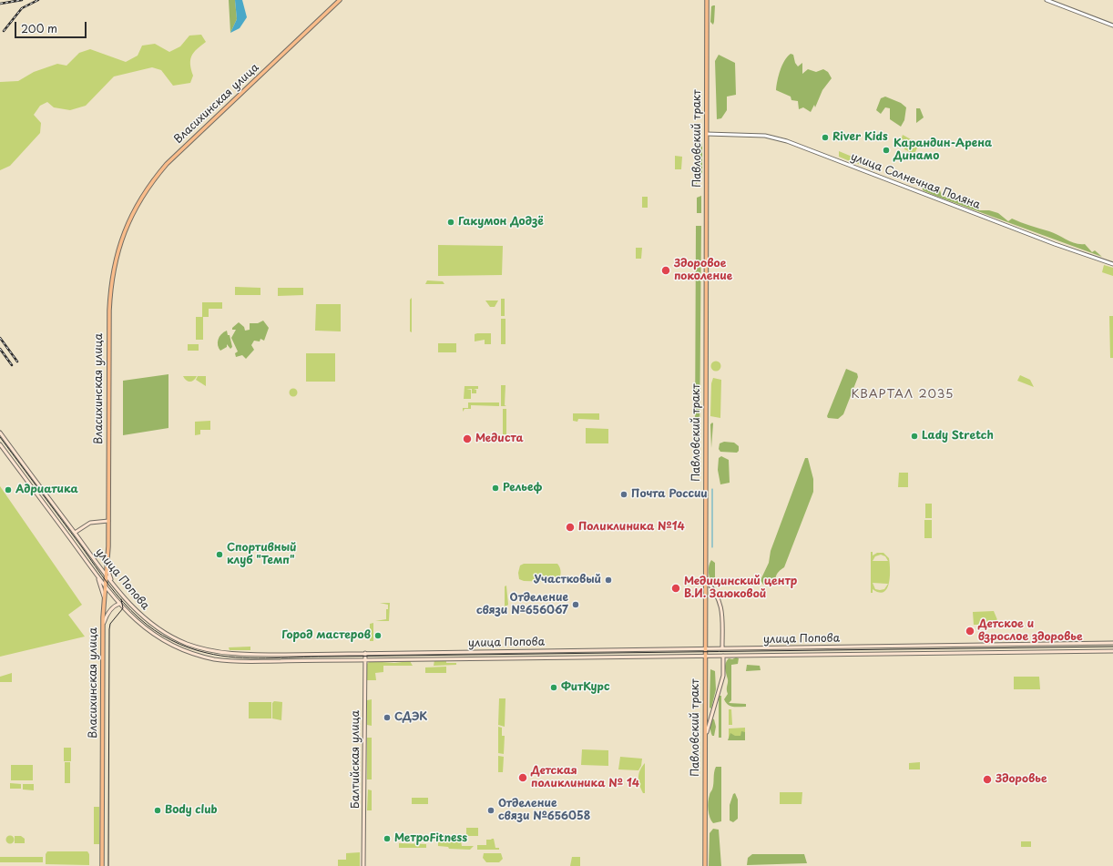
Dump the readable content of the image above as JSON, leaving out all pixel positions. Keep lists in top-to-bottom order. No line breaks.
{"streets":{"main road":["Власихинская улица","Павловский тракт","улица Попова","Балтийская улица"],"street":["улица Солнечная Поляна"]},"crossings":[["Власихинская улица","улица Попова"],["Павловский тракт","улица Солнечная Поляна"],["Павловский тракт","улица Попова"],["улица Попова","Балтийская улица"]],"districts":["КВАРТАЛ 2035"],"places":["River Kids","Карандин-Арена Динамо","Гакумон Додзё","Здоровое поколение","Lady Stretch","Медиста","Рельеф","Адриатика","Почта России","Поликлиника №14","Спортивный клуб \"Темп\"","Участковый","Медицинский центр В.И. Заюковой","Отделение связи №656067","Детское и взрослое здоровье","Город мастеров","ФитКурс","СДЭК","Детская поликлиника № 14","Здоровье","Body club","Отделение связи №656058","МетроFitness"],"scale_bar":"200 m"}
